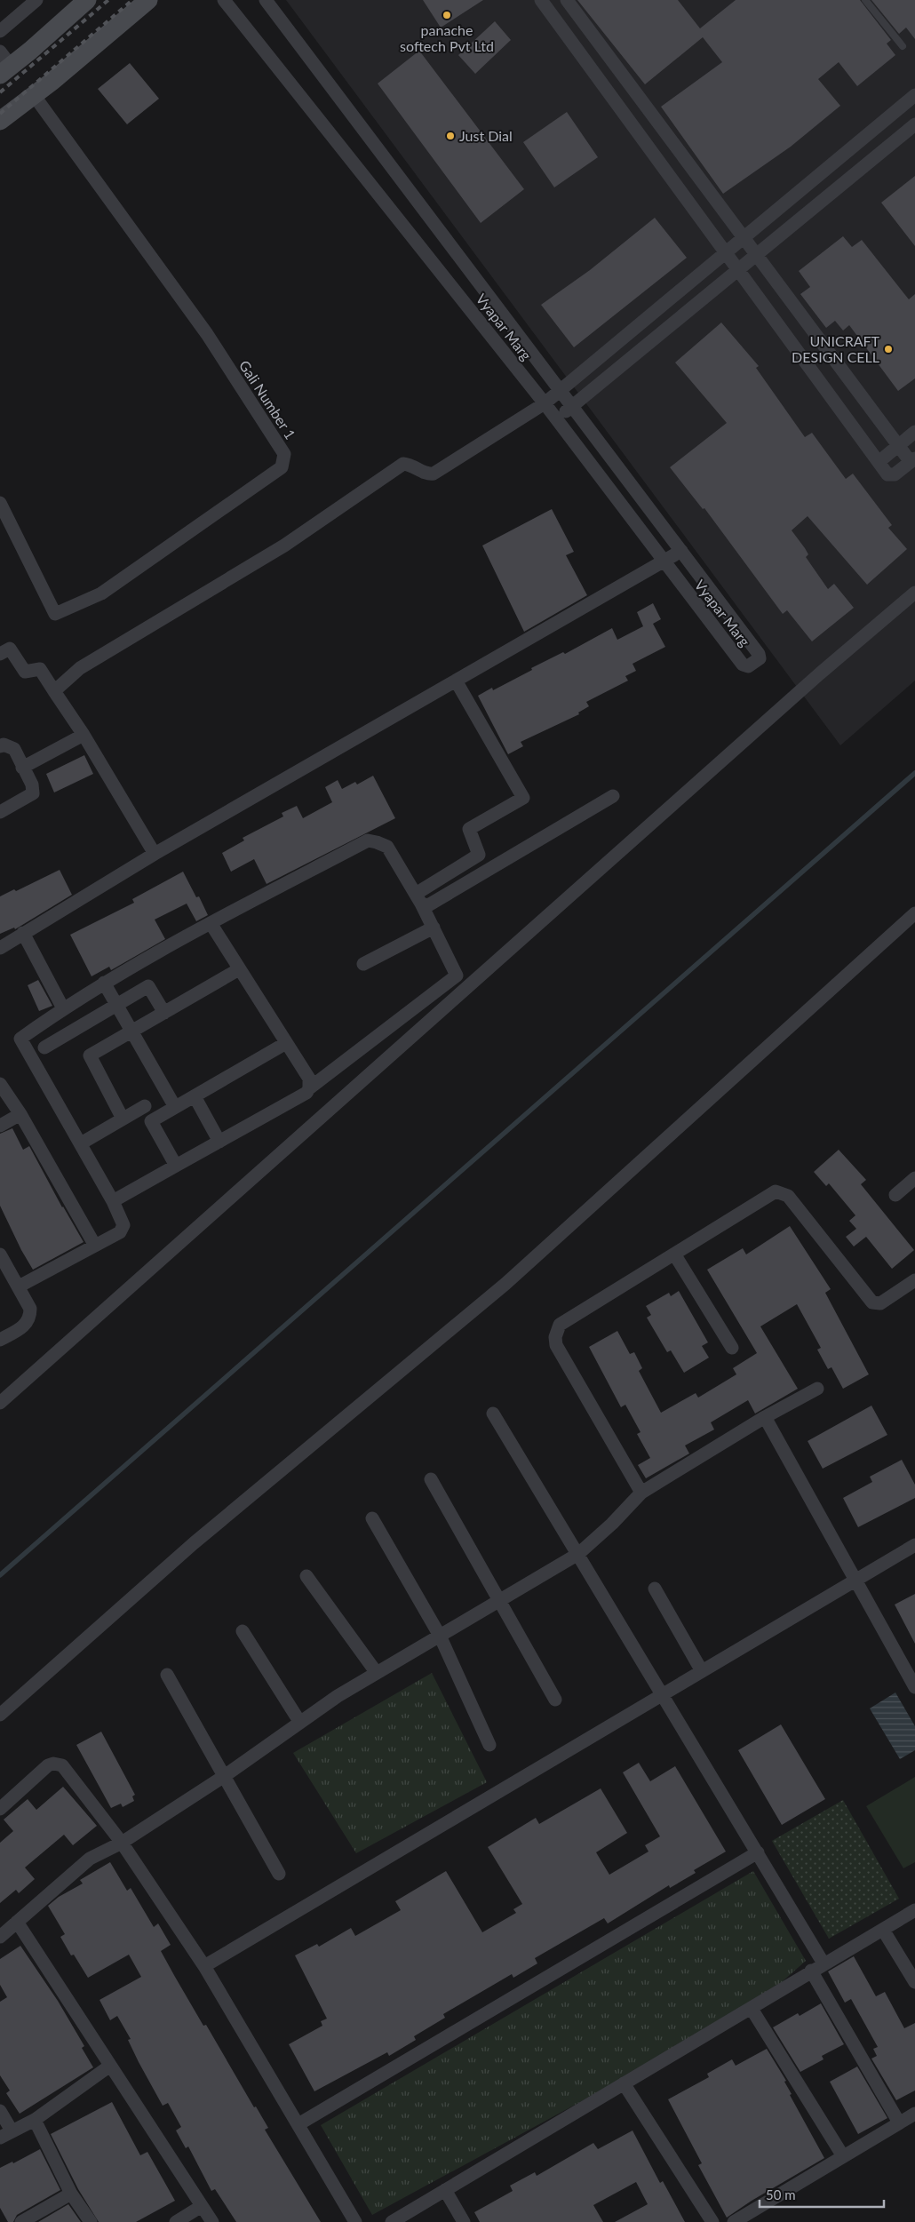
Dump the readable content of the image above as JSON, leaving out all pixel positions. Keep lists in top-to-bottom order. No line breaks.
{"streets":{"street":["Vyapar Marg","Gali Number 1"]},"places":["panache softech Pvt Ltd","Just Dial","UNICRAFT DESIGN CELL"],"scale_bar":"50 m"}
